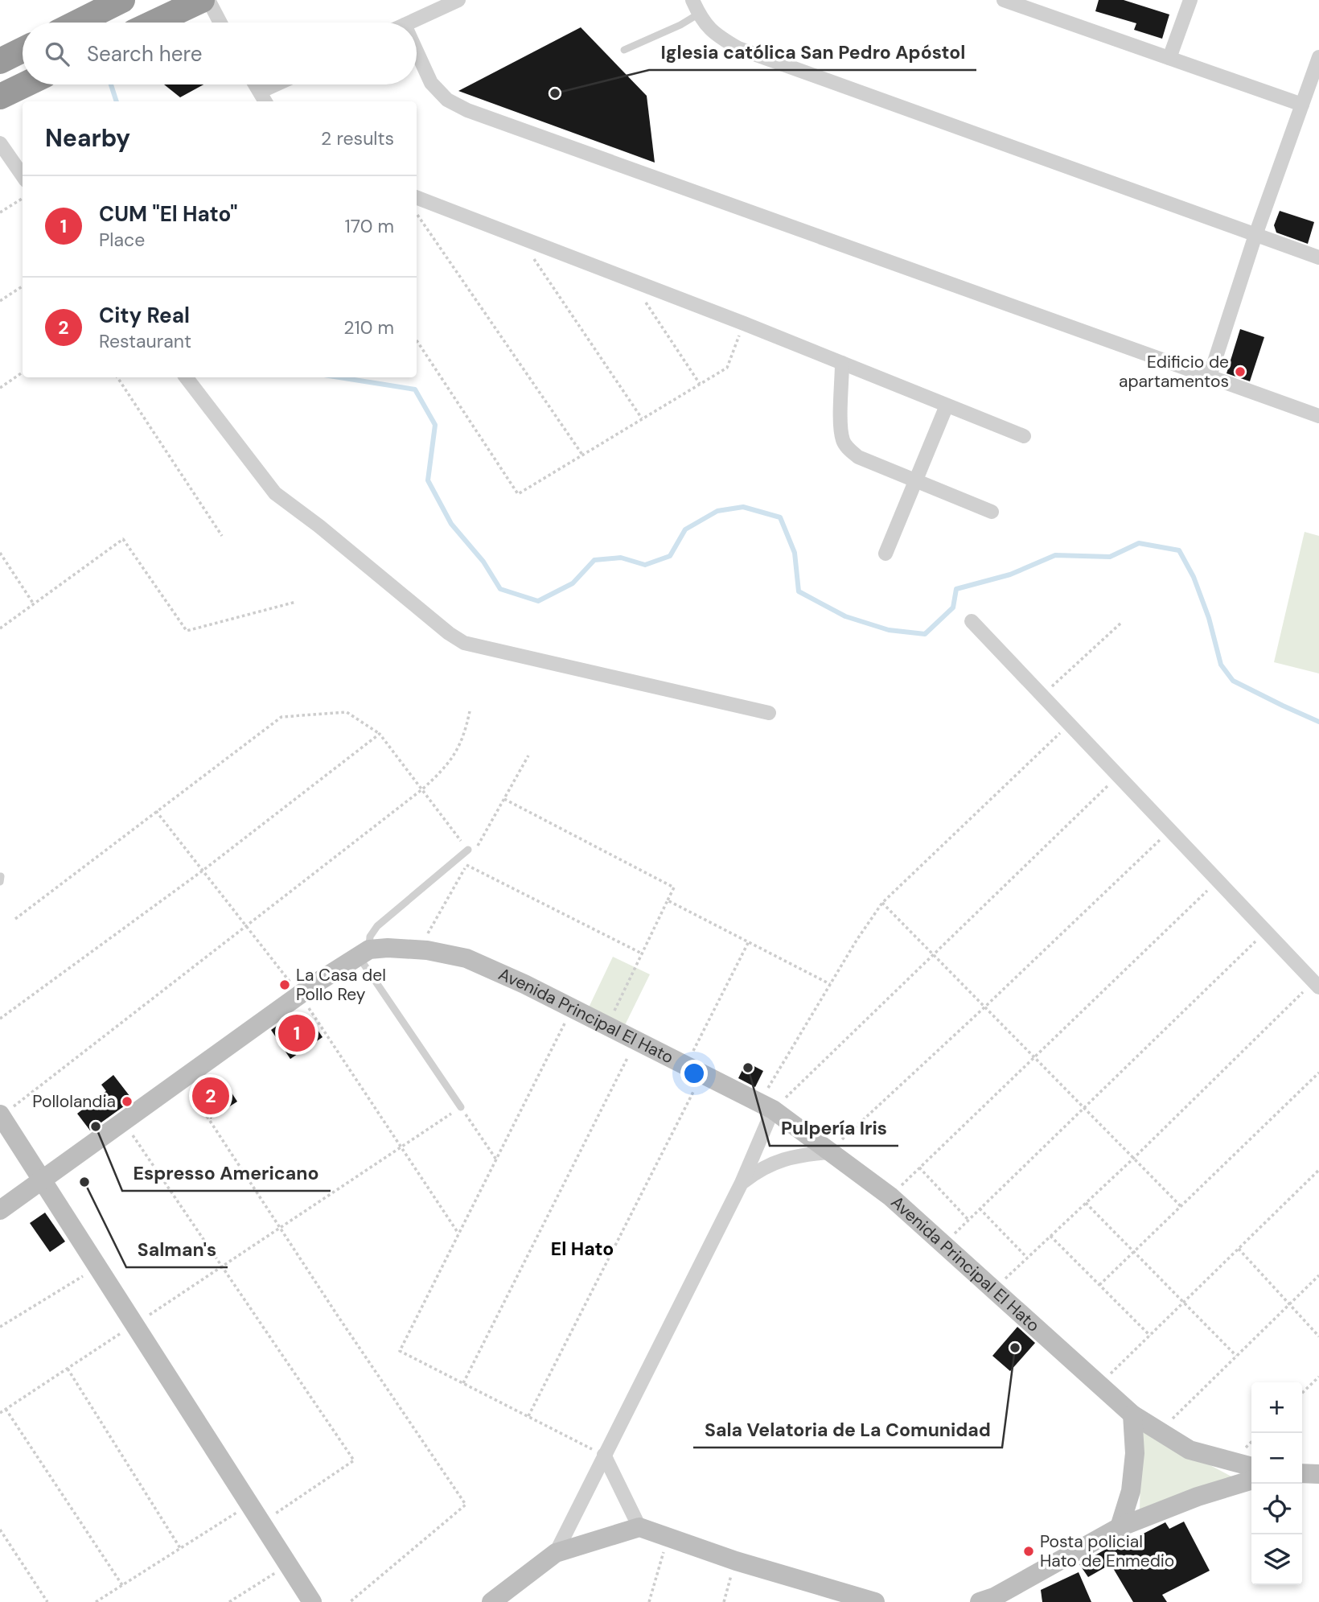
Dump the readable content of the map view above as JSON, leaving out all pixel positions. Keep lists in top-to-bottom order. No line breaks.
{"streets":{"street":["Avenida Principal El Hato"]},"districts":["El Hato"],"places":["Iglesia católica San Pedro Apóstol","Edificio de apartamentos","La Casa del Pollo Rey","Pulpería Iris","Pollolandia","Espresso Americano","Salman's","Sala Velatoria de La Comunidad","Posta policial Hato de Enmedio"],"page":{"search":"Search here","heading":["Nearby","2 results"],"list":[{"mark":"1","name":"CUM \"El Hato\"","note":"Place","value":"170 m"},{"mark":"2","name":"City Real","note":"Restaurant","value":"210 m"}],"pins":["1","2"],"map_buttons":["+","−"]}}
